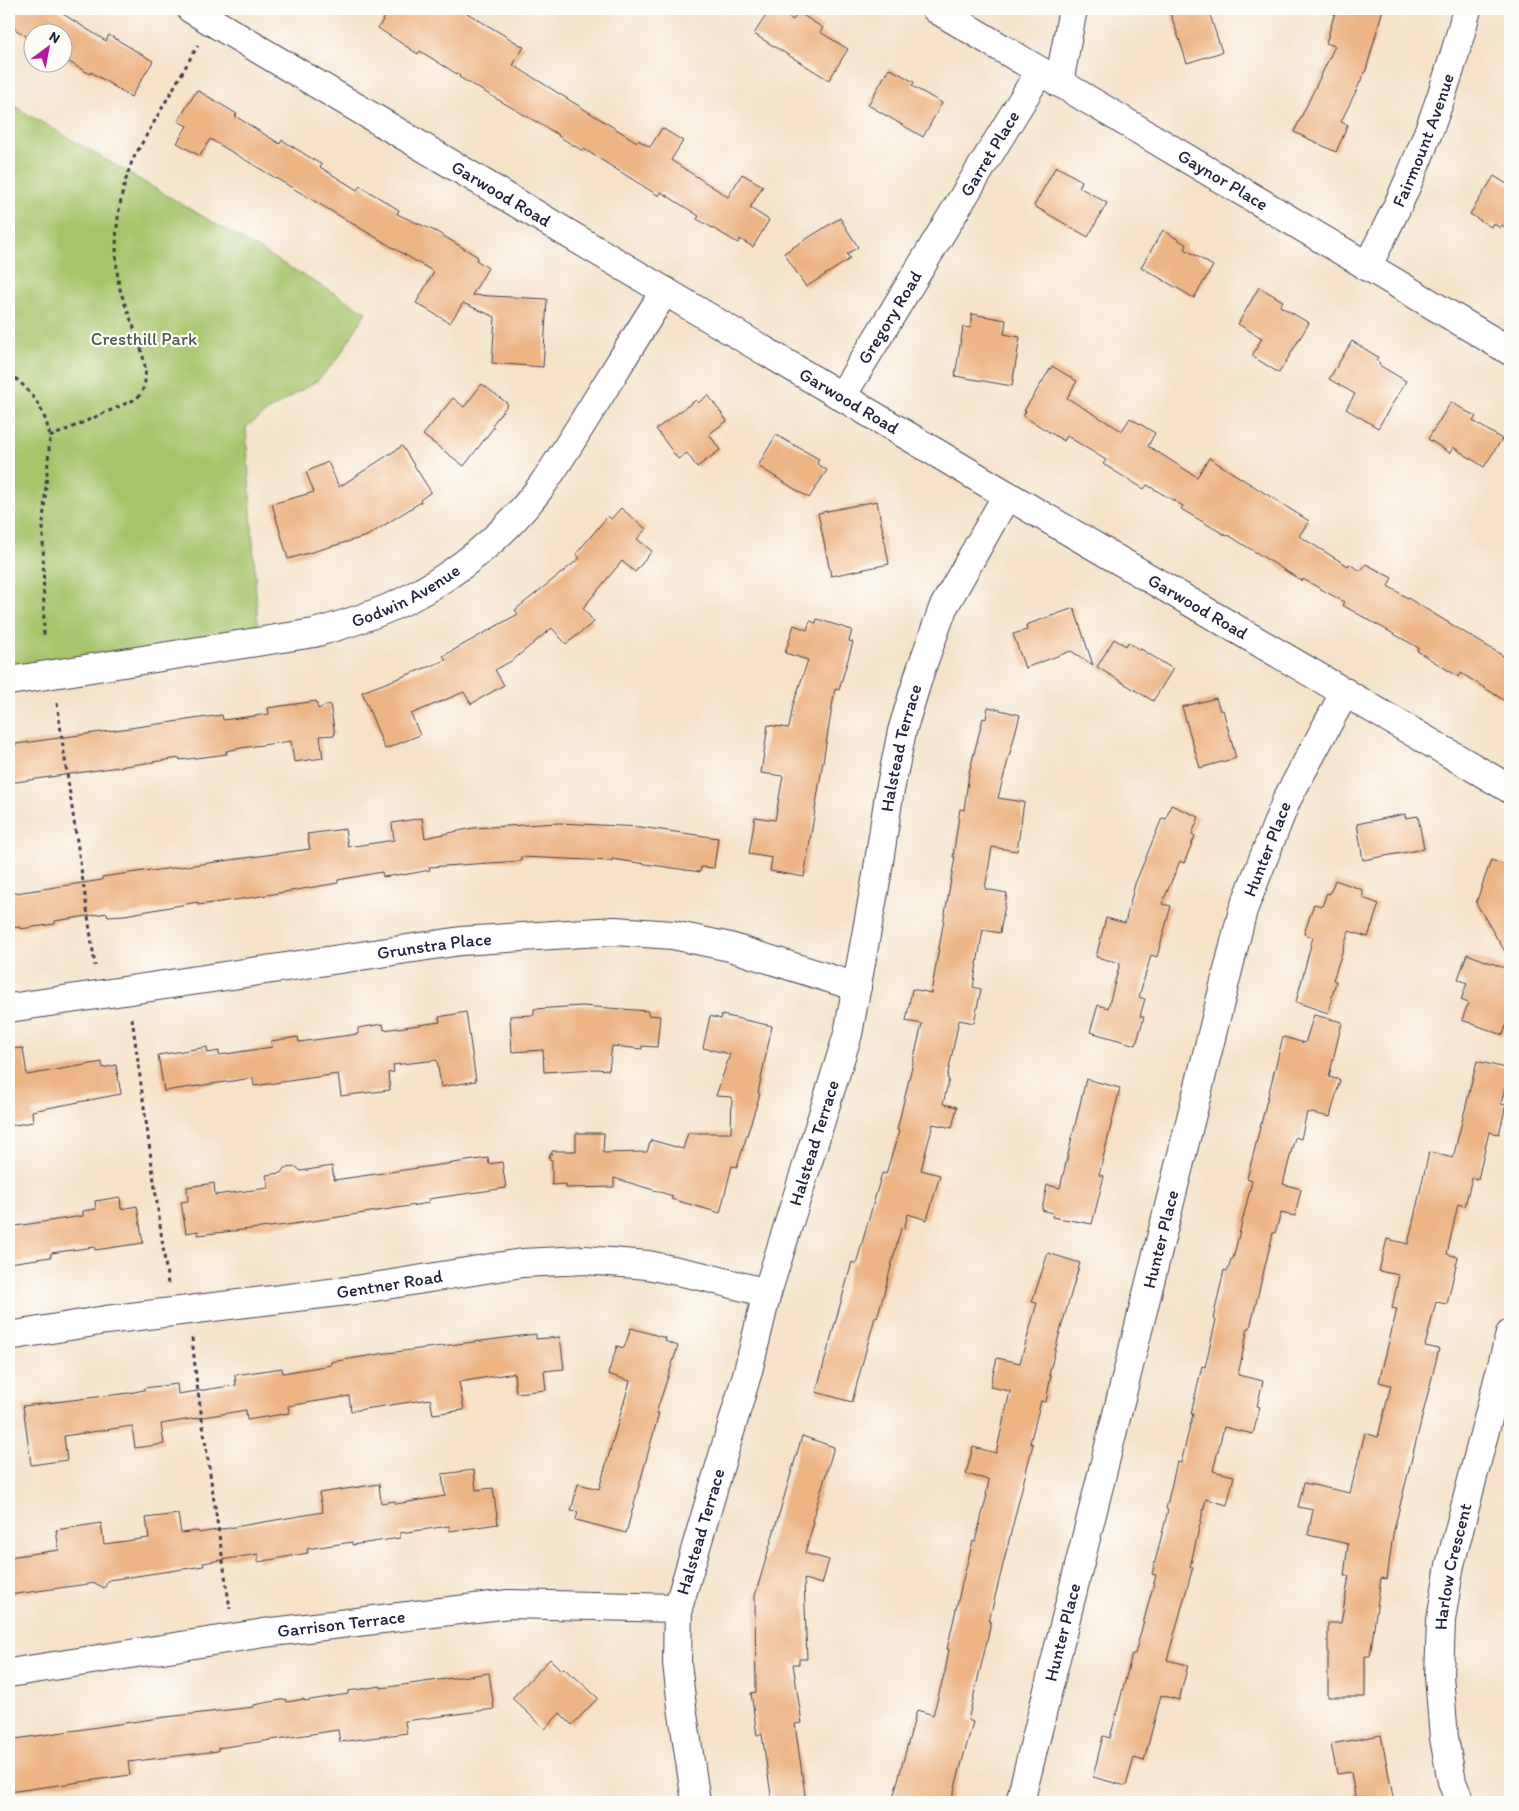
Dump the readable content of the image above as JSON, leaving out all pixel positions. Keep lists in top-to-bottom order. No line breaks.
{"streets":{"street":["Fairmount Avenue","Garret Place","Gaynor Place","Garwood Road","Gregory Road","Godwin Avenue","Halstead Terrace","Hunter Place","Grunstra Place","Gentner Road","Harlow Crescent","Garrison Terrace"]},"crossings":[["Fairmount Avenue","Gaynor Place"],["Garret Place","Gaynor Place"],["Garret Place","Gregory Road"],["Garwood Road","Gregory Road"],["Garwood Road","Godwin Avenue"],["Garwood Road","Halstead Terrace"],["Garwood Road","Hunter Place"],["Halstead Terrace","Grunstra Place"],["Halstead Terrace","Gentner Road"],["Halstead Terrace","Garrison Terrace"]],"parks":["Cresthill Park"],"north":"top right"}
